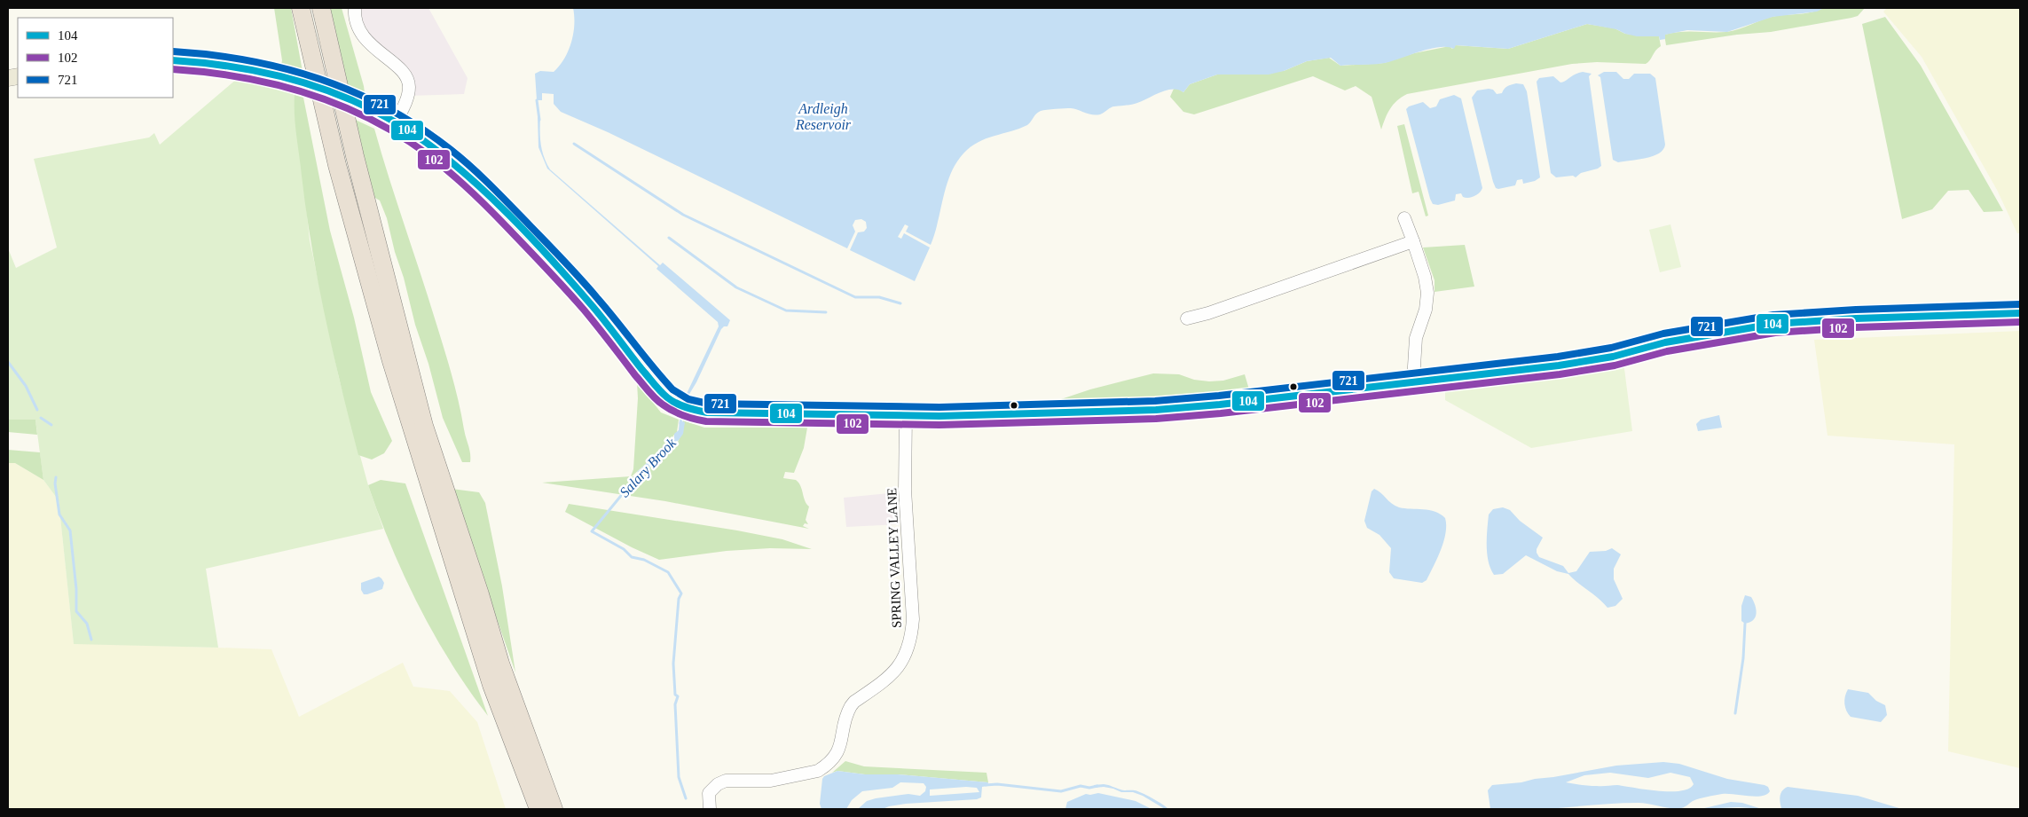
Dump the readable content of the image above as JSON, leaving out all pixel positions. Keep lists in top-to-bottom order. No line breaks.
{"streets":{"street":["SPRING VALLEY LANE"]},"water":["Ardleigh Reservoir","Salary Brook"],"lines":["transit line 721","transit line 104","transit line 102"],"legend":["104","102","721"]}
